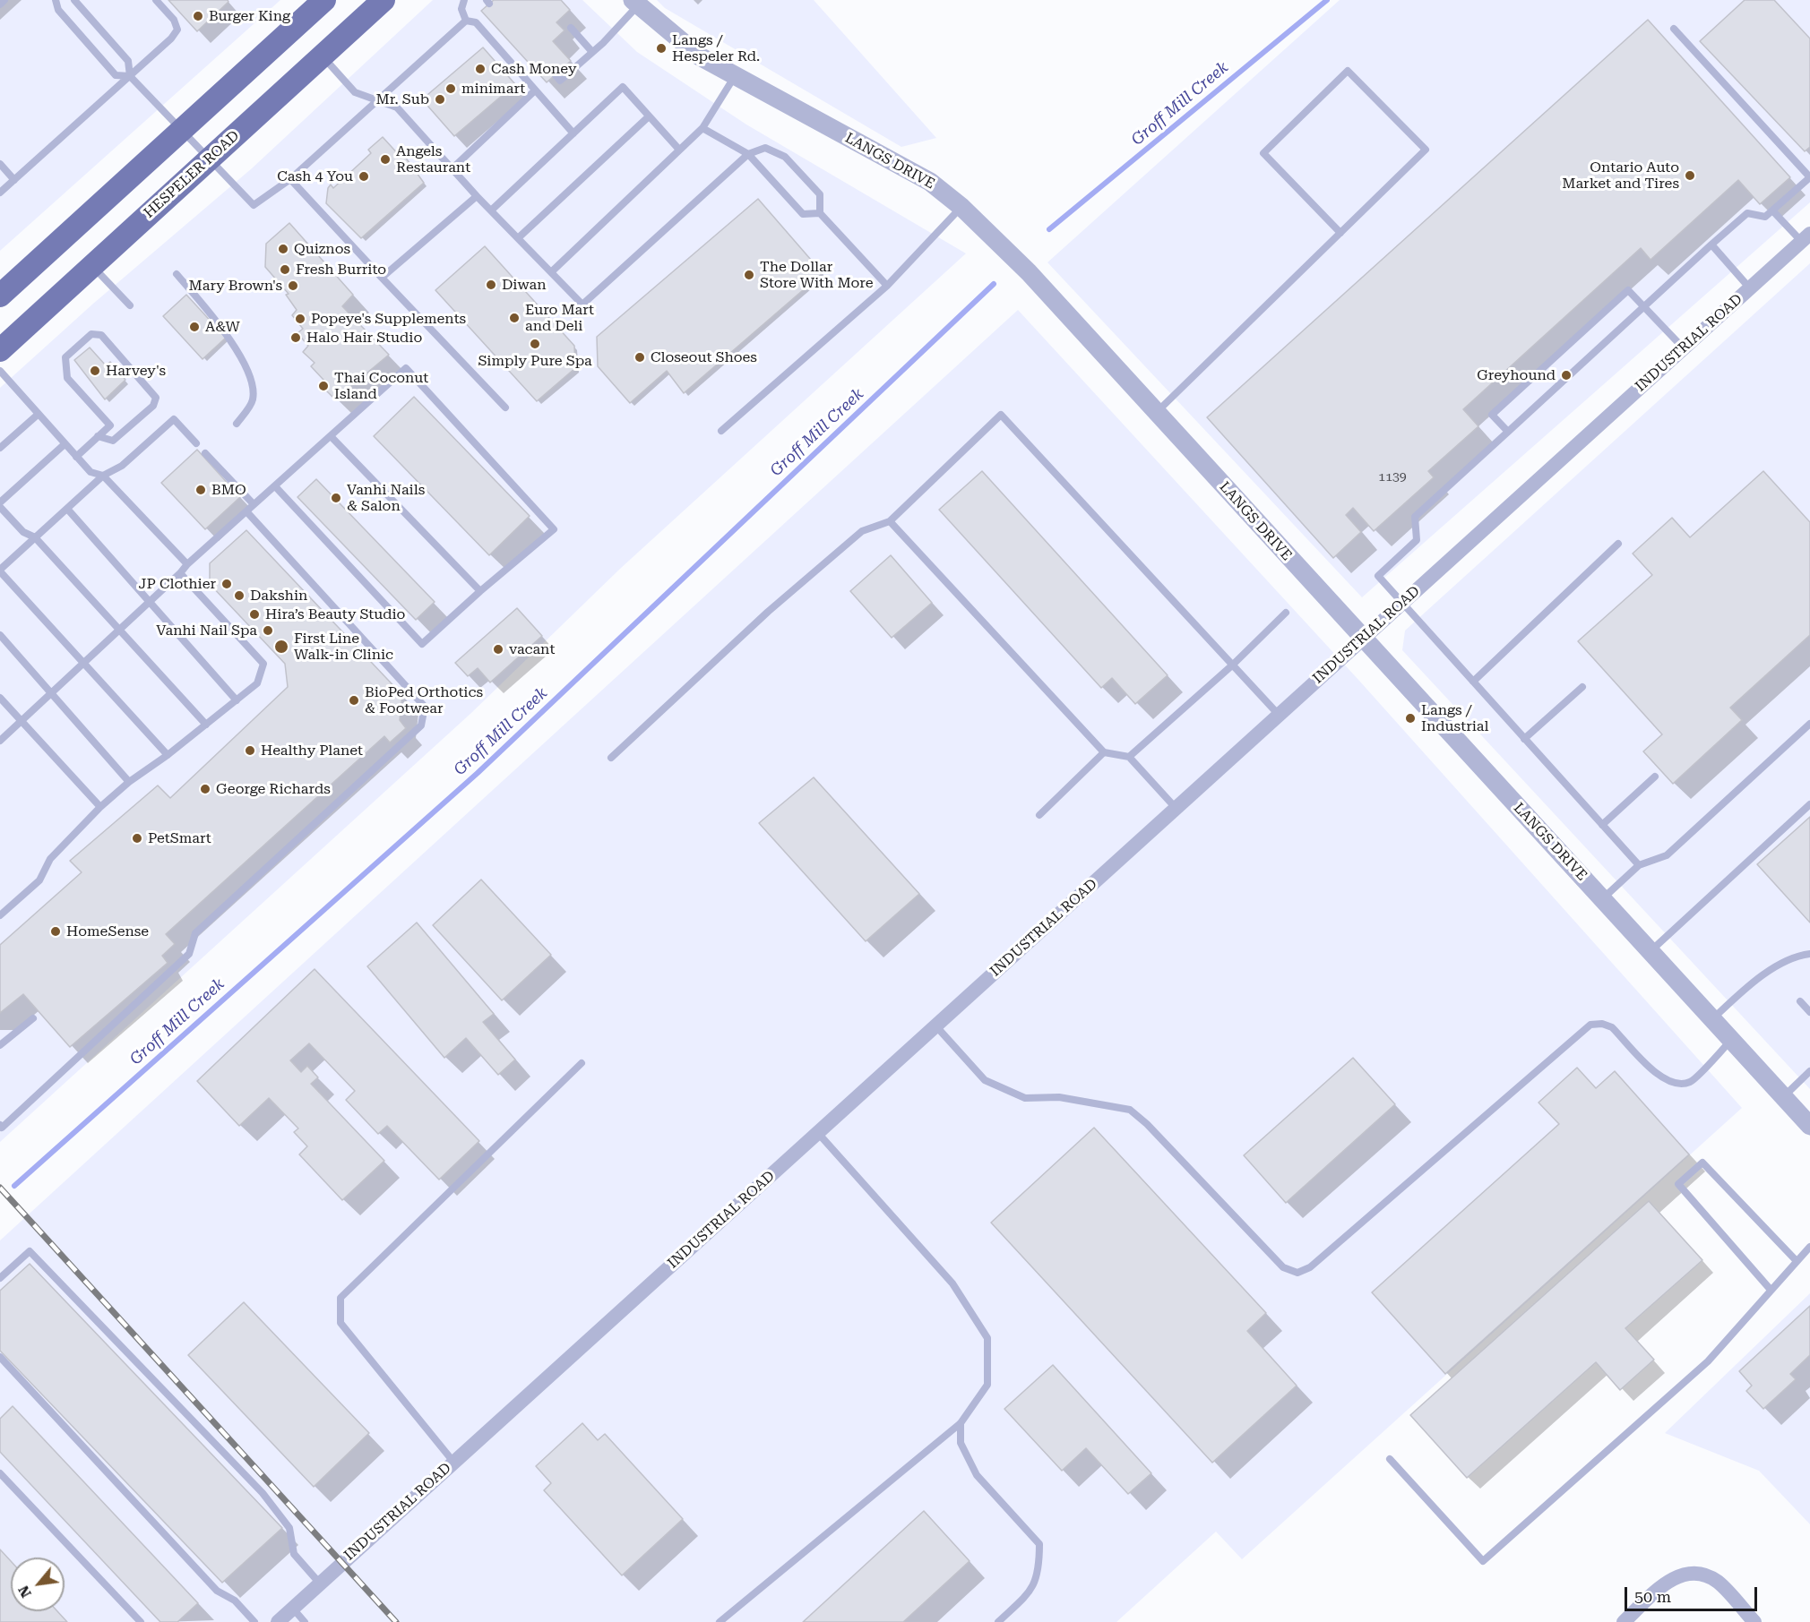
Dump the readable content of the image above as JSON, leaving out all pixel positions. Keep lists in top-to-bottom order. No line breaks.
{"streets":{"main road":["HESPELER ROAD"],"street":["LANGS DRIVE","INDUSTRIAL ROAD"]},"crossings":[["LANGS DRIVE","INDUSTRIAL ROAD"]],"water":["Groff Mill Creek"],"places":["Burger King","Langs / Hespeler Rd.","Cash Money","minimart","Mr. Sub","Angels Restaurant","Ontario Auto Market and Tires","Cash 4 You","Quiznos","Fresh Burrito","The Dollar Store With More","Diwan","Mary Brown's","Euro Mart and Deli","Popeye's Supplements","A&W","Halo Hair Studio","Simply Pure Spa","Closeout Shoes","Harvey's","Greyhound","Thai Coconut Island","BMO","Vanhi Nails & Salon","JP Clothier","Dakshin","Hira’s Beauty Studio","Vanhi Nail Spa","First Line Walk-in Clinic","vacant","BioPed Orthotics & Footwear","Langs / Industrial","Healthy Planet","George Richards","PetSmart","HomeSense"],"house_numbers":["1139"],"scale_bar":"50 m","north":"bottom left"}
